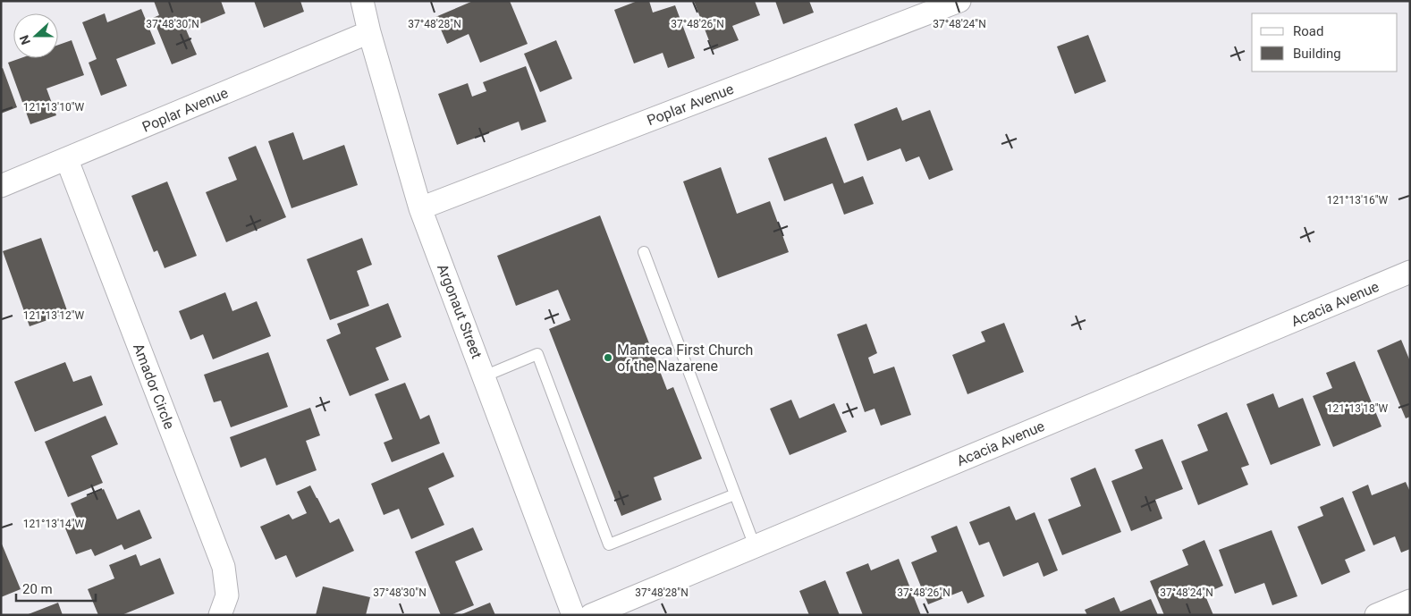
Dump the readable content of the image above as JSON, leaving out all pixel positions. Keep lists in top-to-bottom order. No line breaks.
{"streets":{"street":["Poplar Avenue","Acacia Avenue","Argonaut Street","Amador Circle"]},"crossings":[["Poplar Avenue","Argonaut Street"],["Poplar Avenue","Amador Circle"]],"places":["Manteca First Church of the Nazarene"],"legend":["Road","Building"],"scale_bar":"20 m","north":"left","coordinates":["37°48'30\"N","37°48'28\"N","37°48'24\"N","37°48'26\"N","121°13'10\"W","121°13'16\"W","121°13'12\"W","121°13'18\"W","121°13'14\"W"]}
